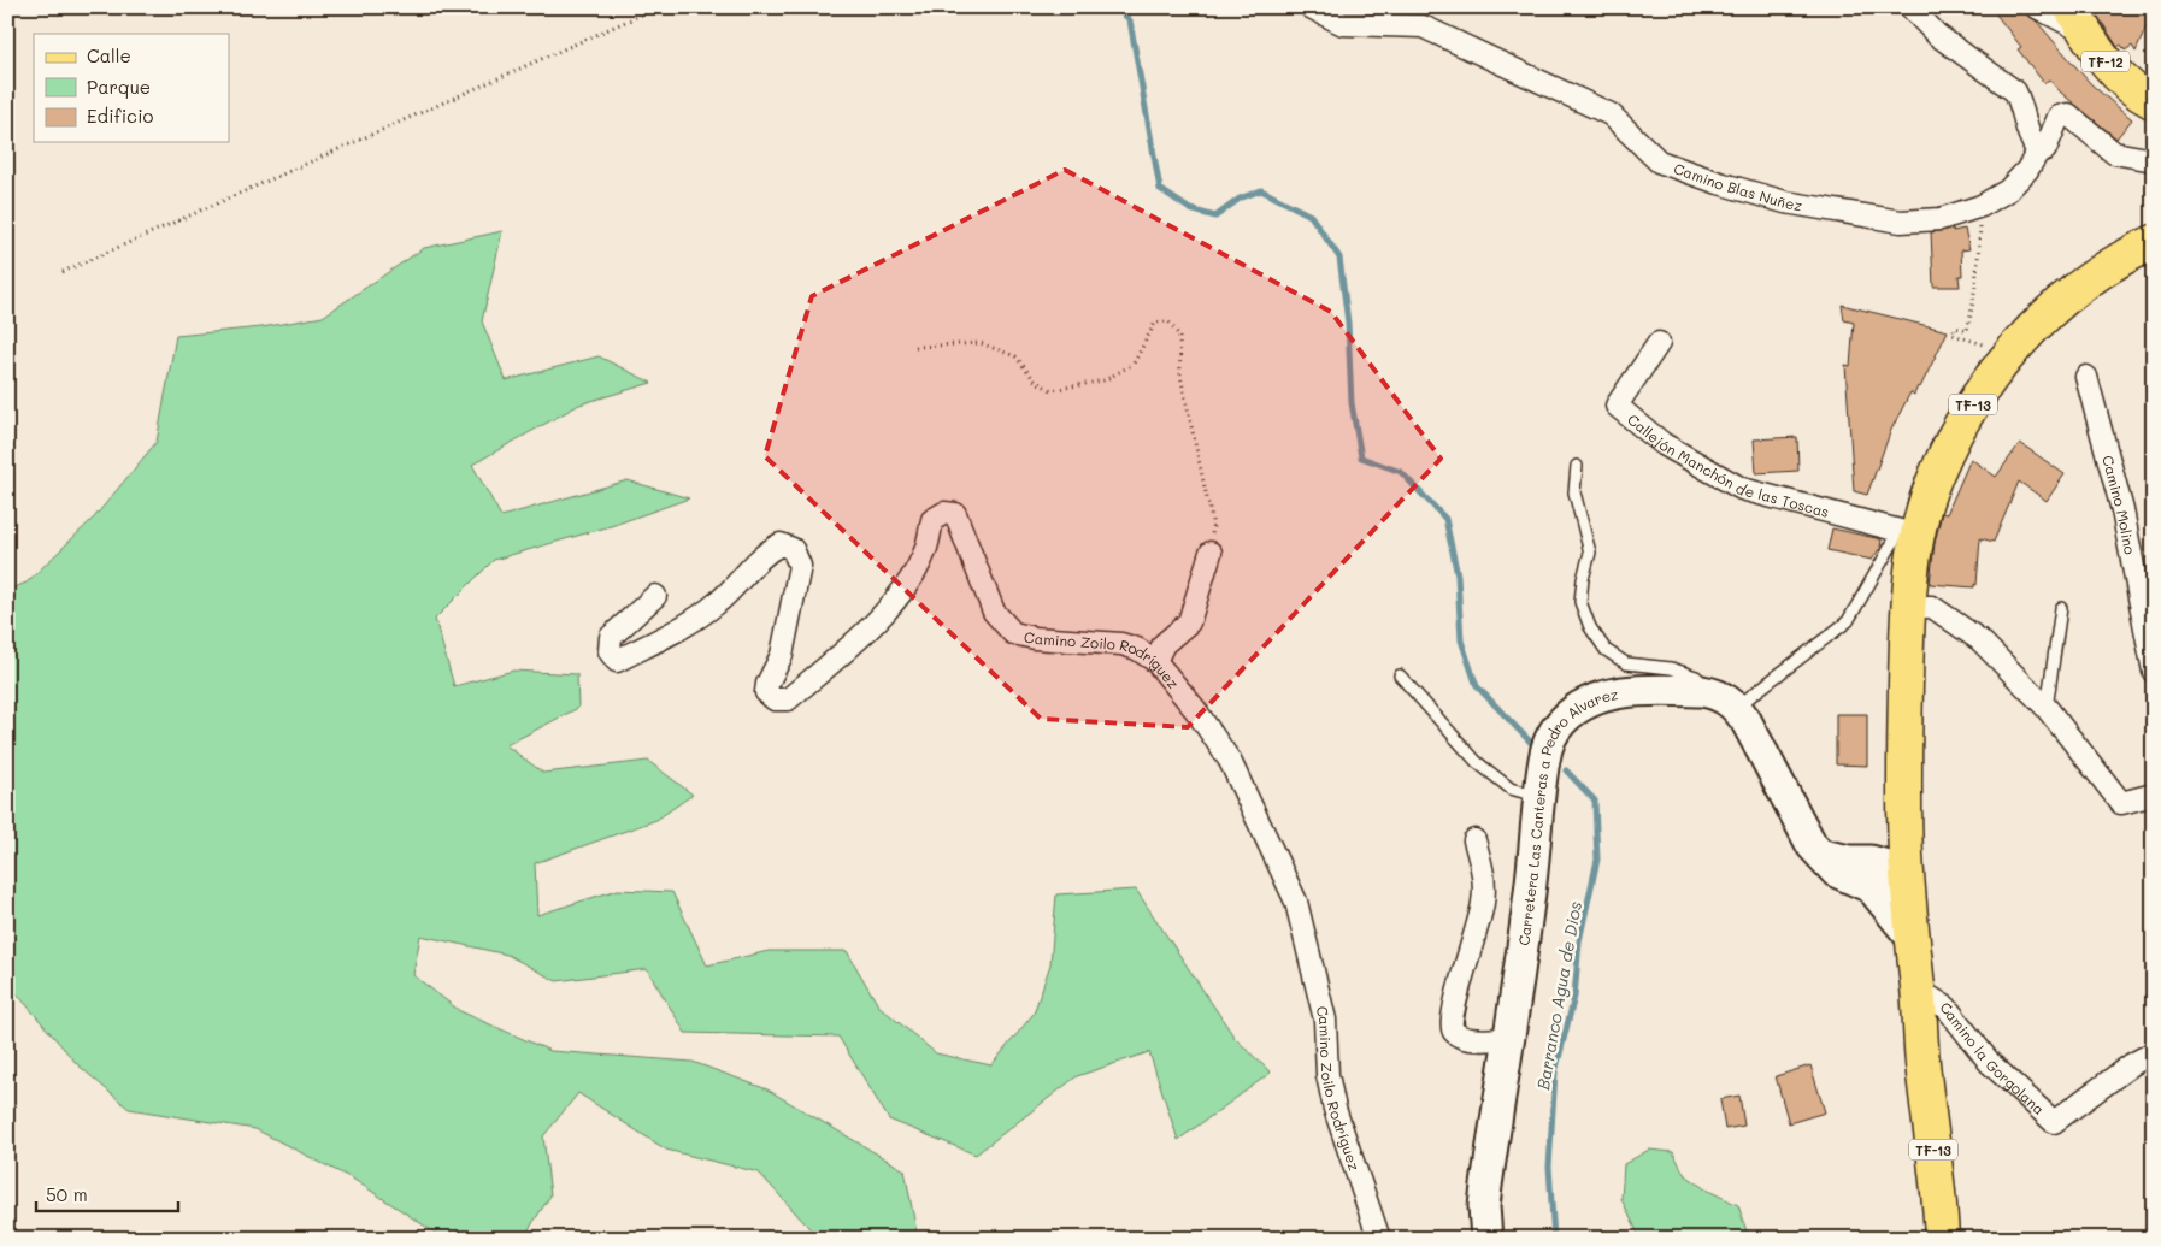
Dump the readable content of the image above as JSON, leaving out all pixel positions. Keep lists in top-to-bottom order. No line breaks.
{"streets":{"main road":["TF-12","TF-13","Carretera Las Canteras a Pedro Alvarez"],"street":["Camino Blas Nuñez","Callejón Manchón de las Toscas","Camino Molino","Camino Zoilo Rodríguez","Camino la Gorgolana"]},"crossings":[["TF-13","Callejón Manchón de las Toscas"],["TF-13","Camino la Gorgolana"]],"water":["Barranco Agua de Dios"],"legend":["Calle","Parque","Edificio"],"scale_bar":"50 m"}
